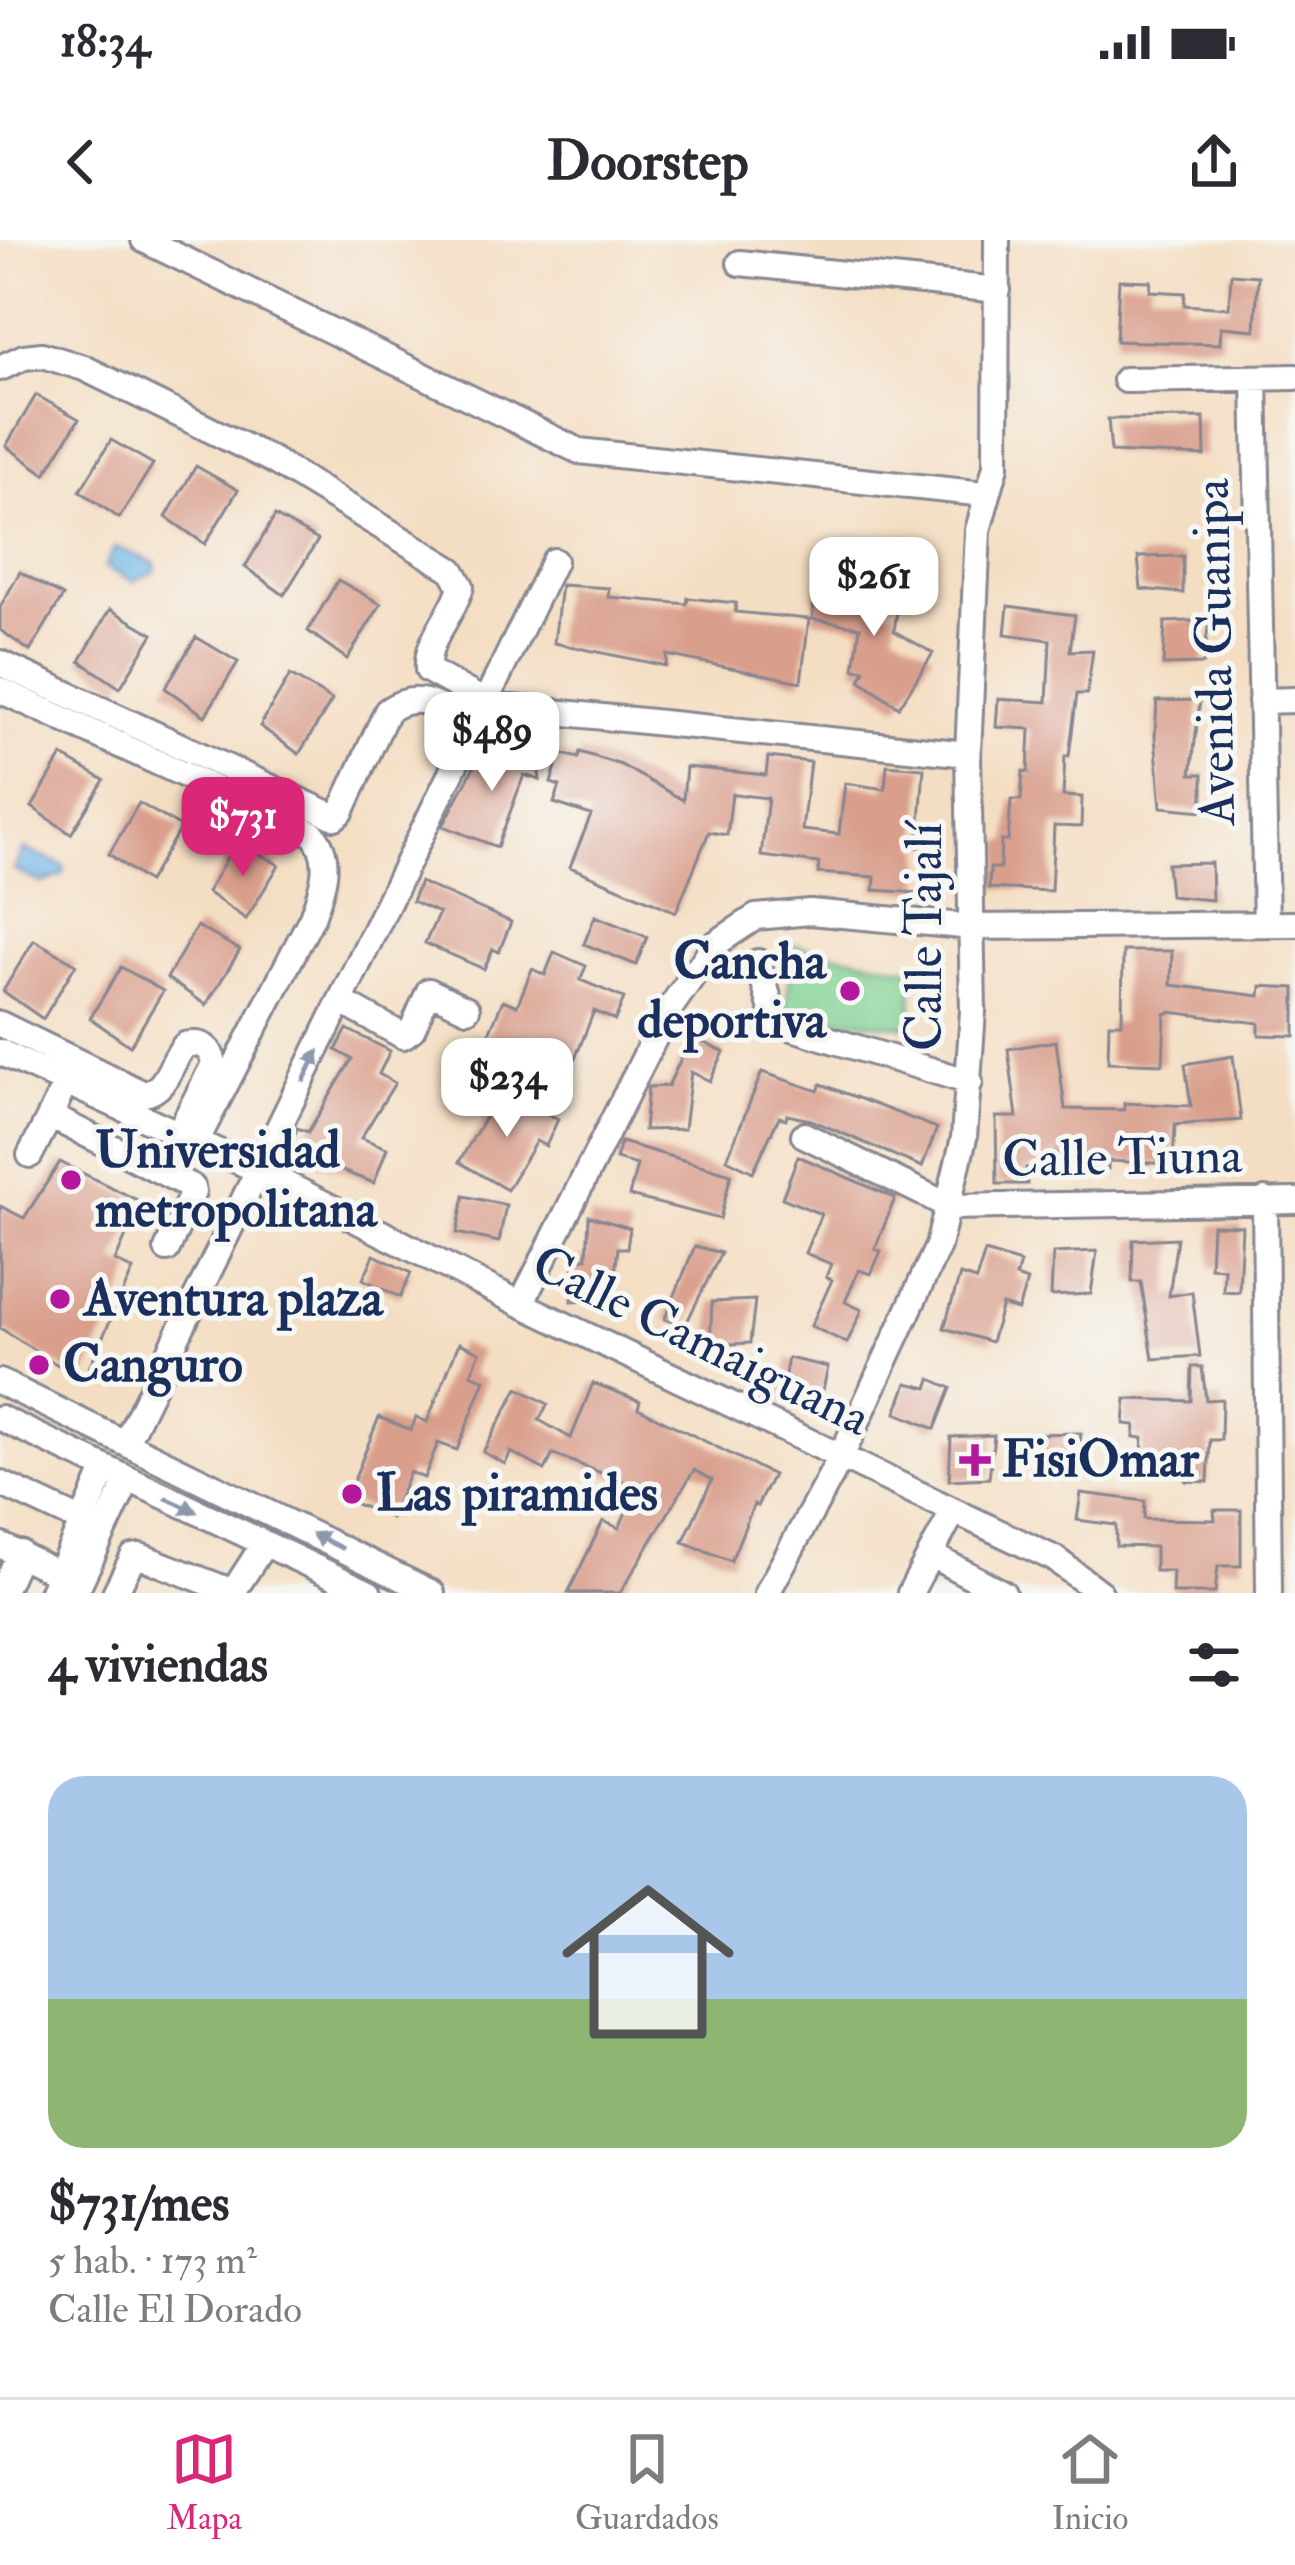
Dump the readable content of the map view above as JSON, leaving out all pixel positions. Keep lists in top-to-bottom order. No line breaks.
{"streets":{"street":["Avenida Guanipa","Calle Tajalí","Calle Tiuna","Calle Camaiguana"]},"crossings":[["Calle Tajalí","Calle Tiuna"],["Calle Tajalí","Calle Camaiguana"]],"places":{"other":["Cancha deportiva","Universidad metropolitana","Aventura plaza","Canguro","Las piramides"],"health":["FisiOmar"]},"page":{"status":"18:34","header":"Doorstep","price":["$261","$489","$731","$234"],"heading":"4 viviendas","list":[{"name":"$731/mes","note":"5 hab. · 173 m² · Calle El Dorado"}],"tabs":["Mapa","Guardados","Inicio"]}}
